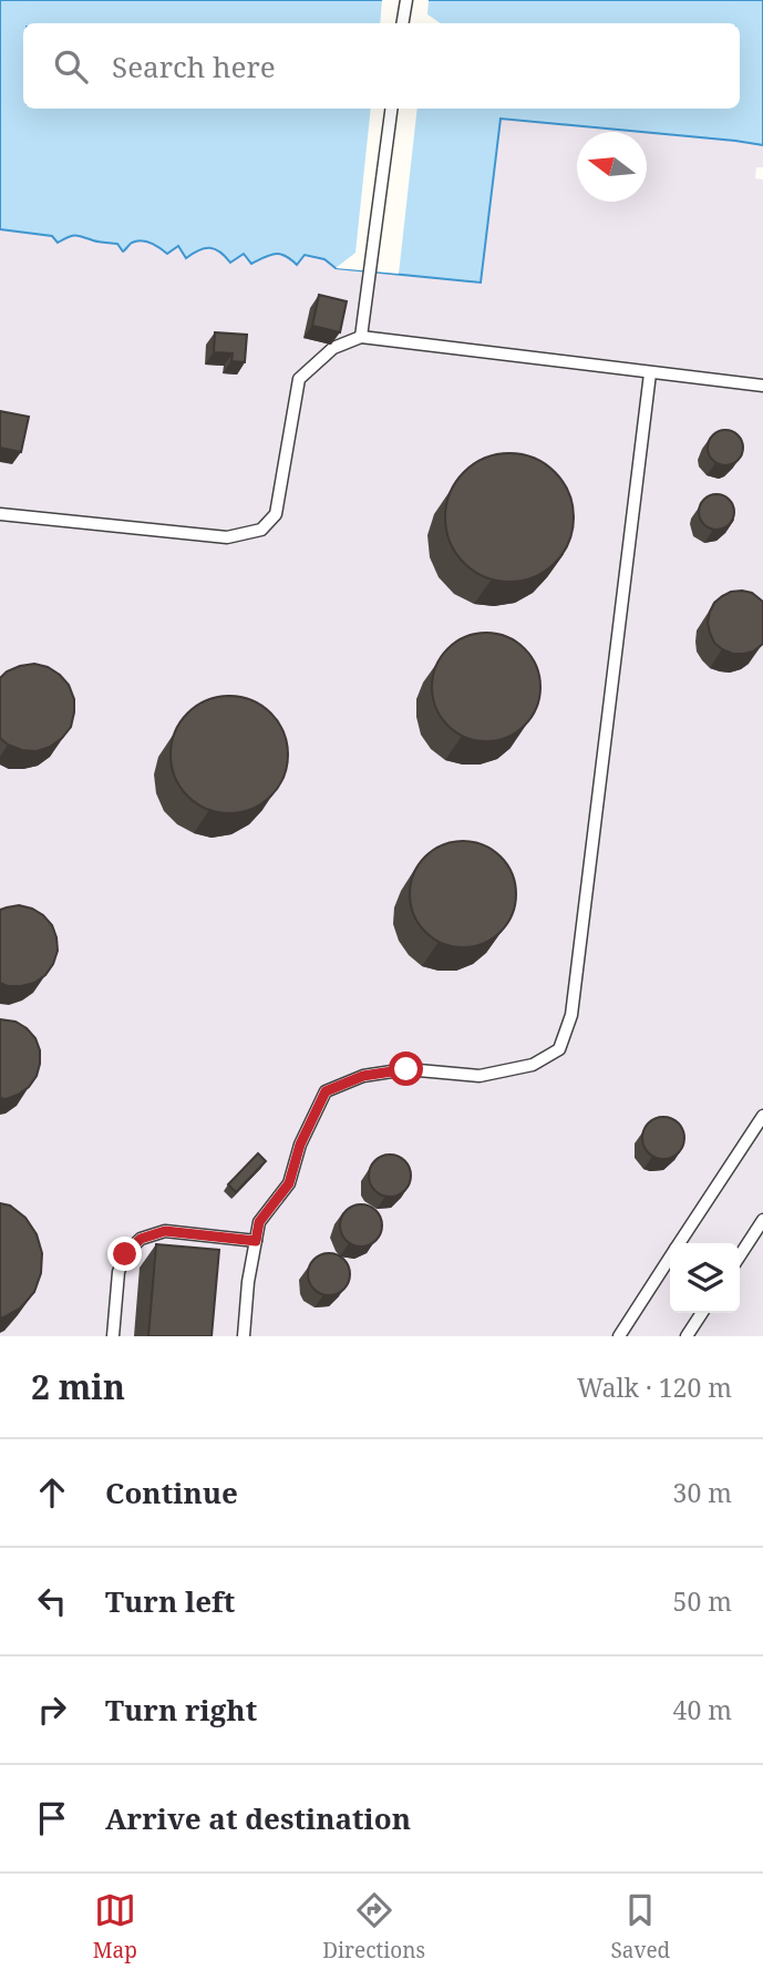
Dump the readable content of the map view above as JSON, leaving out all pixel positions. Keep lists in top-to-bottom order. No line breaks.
{"north":"left","page":{"search":"Search here","heading":["2 min","Walk · 120 m"],"list":[["Continue","30 m"],["Turn left","50 m"],["Turn right","40 m"],"Arrive at destination"],"nav":["Map","Directions","Saved"]}}
